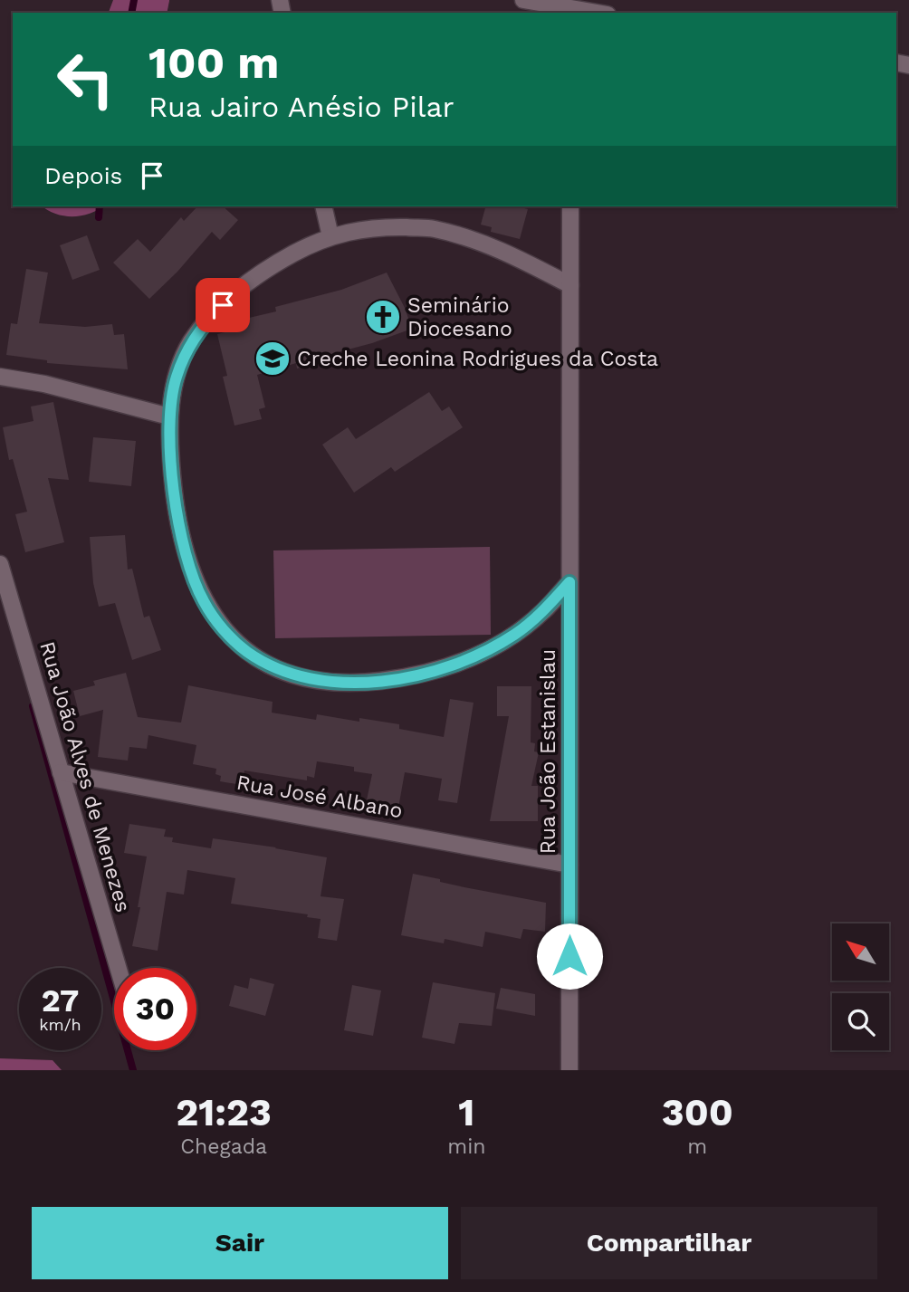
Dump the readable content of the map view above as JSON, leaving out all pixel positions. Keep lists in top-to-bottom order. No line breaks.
{"streets":{"street":["Rua João Estanislau","Rua João Alves de Menezes","Rua José Albano"]},"crossings":[["Rua João Estanislau","Rua José Albano"],["Rua João Alves de Menezes","Rua José Albano"]],"places":{"church":["Seminário Diocesano"],"school or university":["Creche Leonina Rodrigues da Costa"]},"north":"top left","page":{"turn":["100 m","Rua Jairo Anésio Pilar"],"then":"Depois","speed":"27 km/h","limit":"30","eta":["21:23","Chegada","1","min","300","m"],"buttons":["Sair","Compartilhar"]}}
